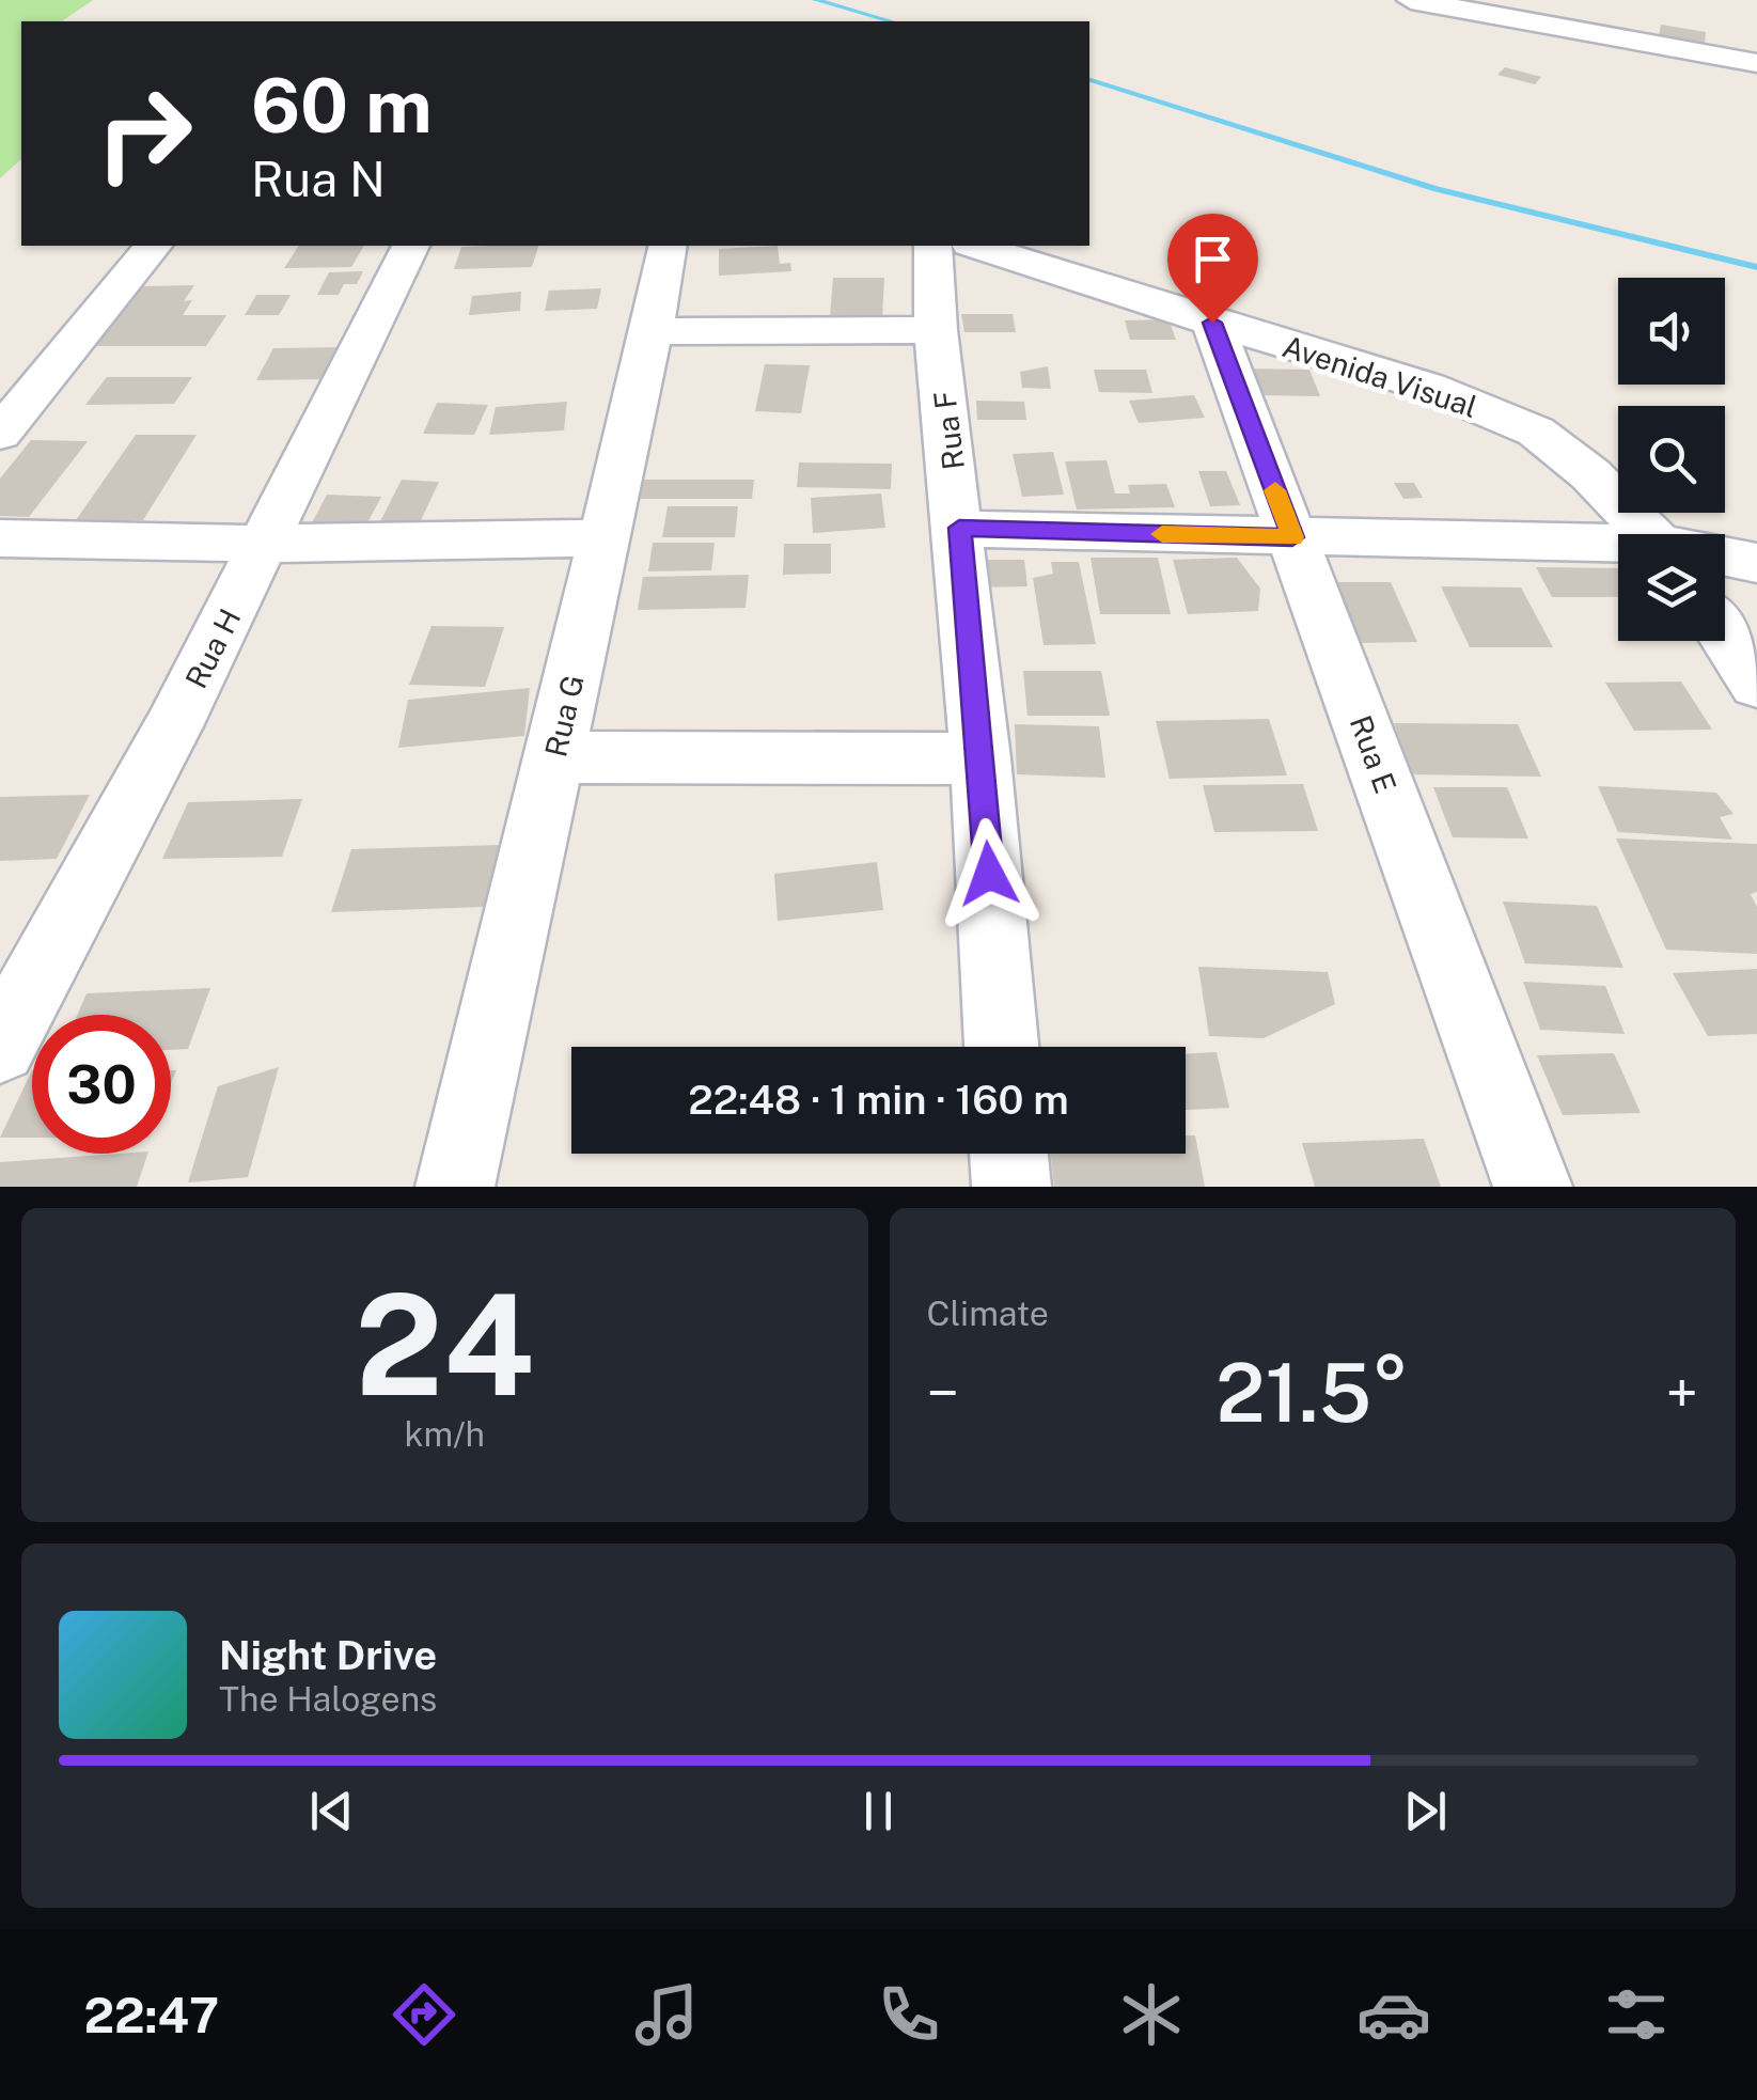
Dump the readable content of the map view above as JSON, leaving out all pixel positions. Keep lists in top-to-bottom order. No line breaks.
{"streets":{"street":["Avenida Visual","Rua F","Rua H","Rua G","Rua E"]},"crossings":[["Avenida Visual","Rua E"]],"page":{"turn":["60 m","Rua N"],"limit":"30","trip":"22:48 · 1 min · 160 m","tile":[["24","km/h"],"Climate"],"heat":["−","21.5°","+"],"song":["Night Drive","The Halogens"],"tabs":"22:47"}}
